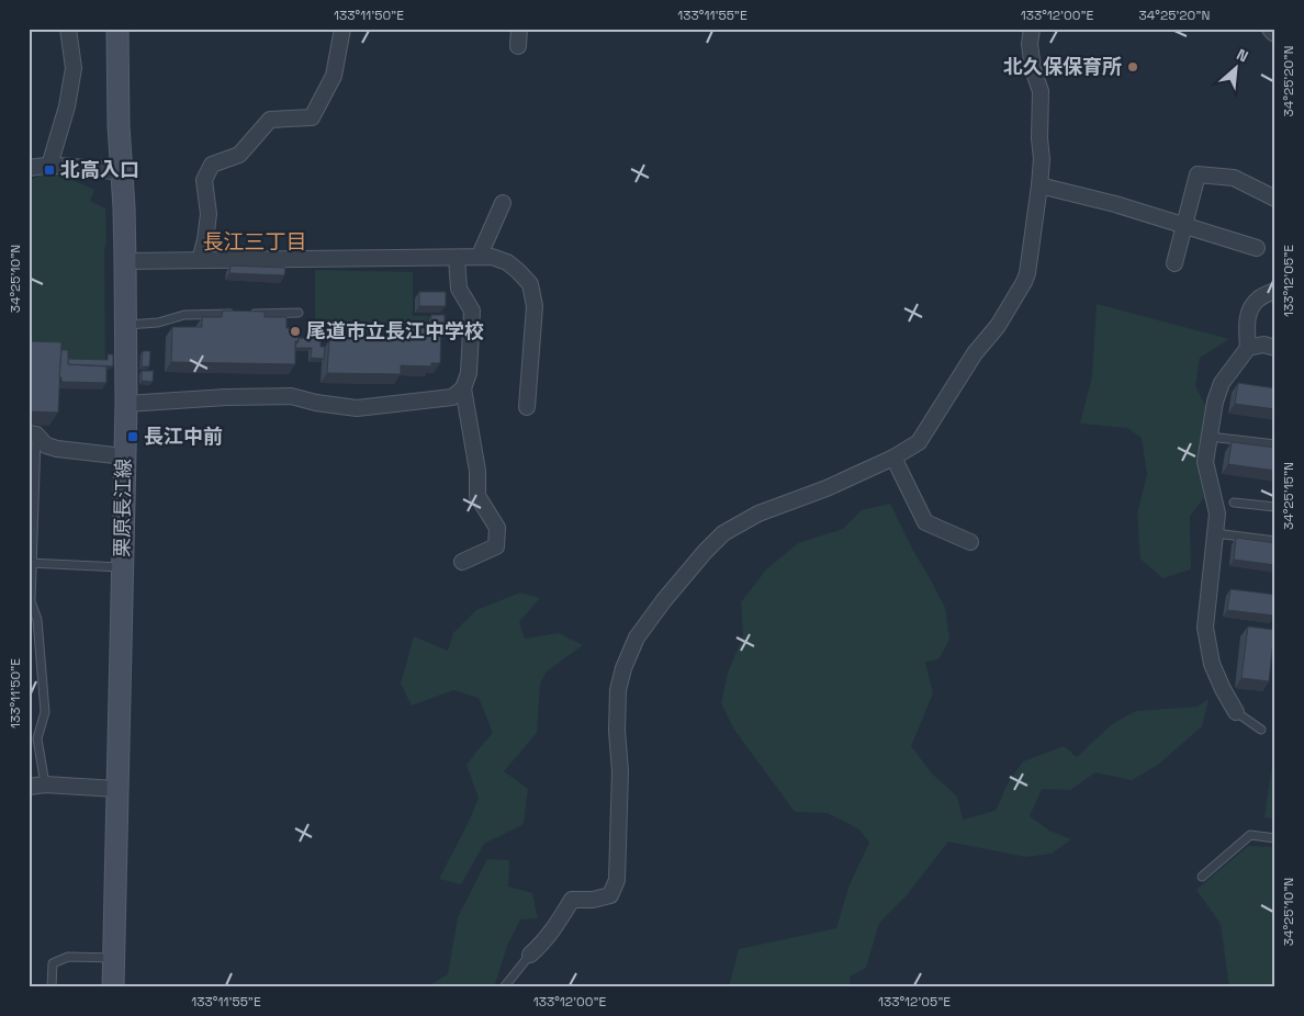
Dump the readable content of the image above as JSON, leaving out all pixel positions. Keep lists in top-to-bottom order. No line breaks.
{"streets":{"main road":["栗原長江線"]},"districts":["長江三丁目"],"places":{"other":["北久保保育所","尾道市立長江中学校"],"transit":["北高入口","長江中前"]},"north":"top right","coordinates":["133°11'50\"E","133°11'55\"E","133°12'00\"E","34°25'20\"N","34°25'10\"N","133°12'05\"E","34°25'15\"N"]}
